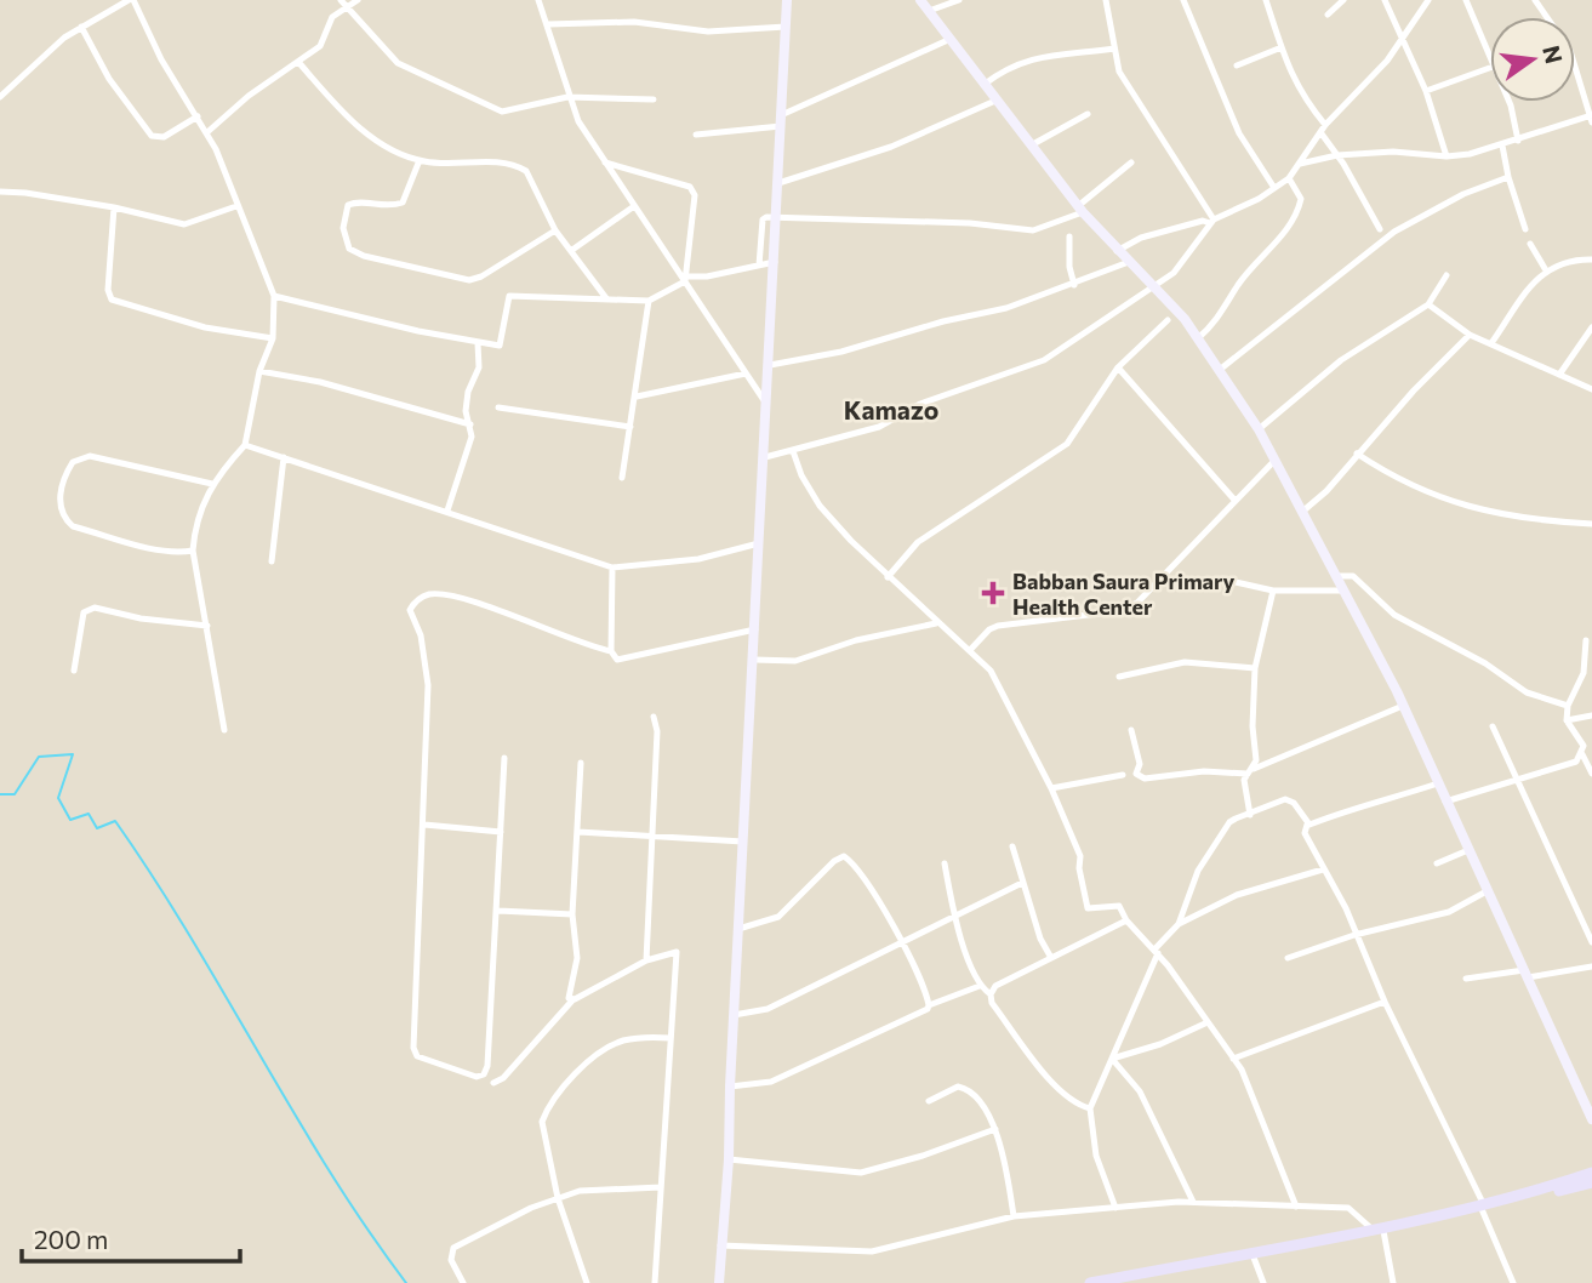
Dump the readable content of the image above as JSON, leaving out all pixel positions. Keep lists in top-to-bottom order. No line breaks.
{"districts":["Kamazo"],"places":{"health":["Babban Saura Primary Health Center"]},"scale_bar":"200 m","north":"right"}
